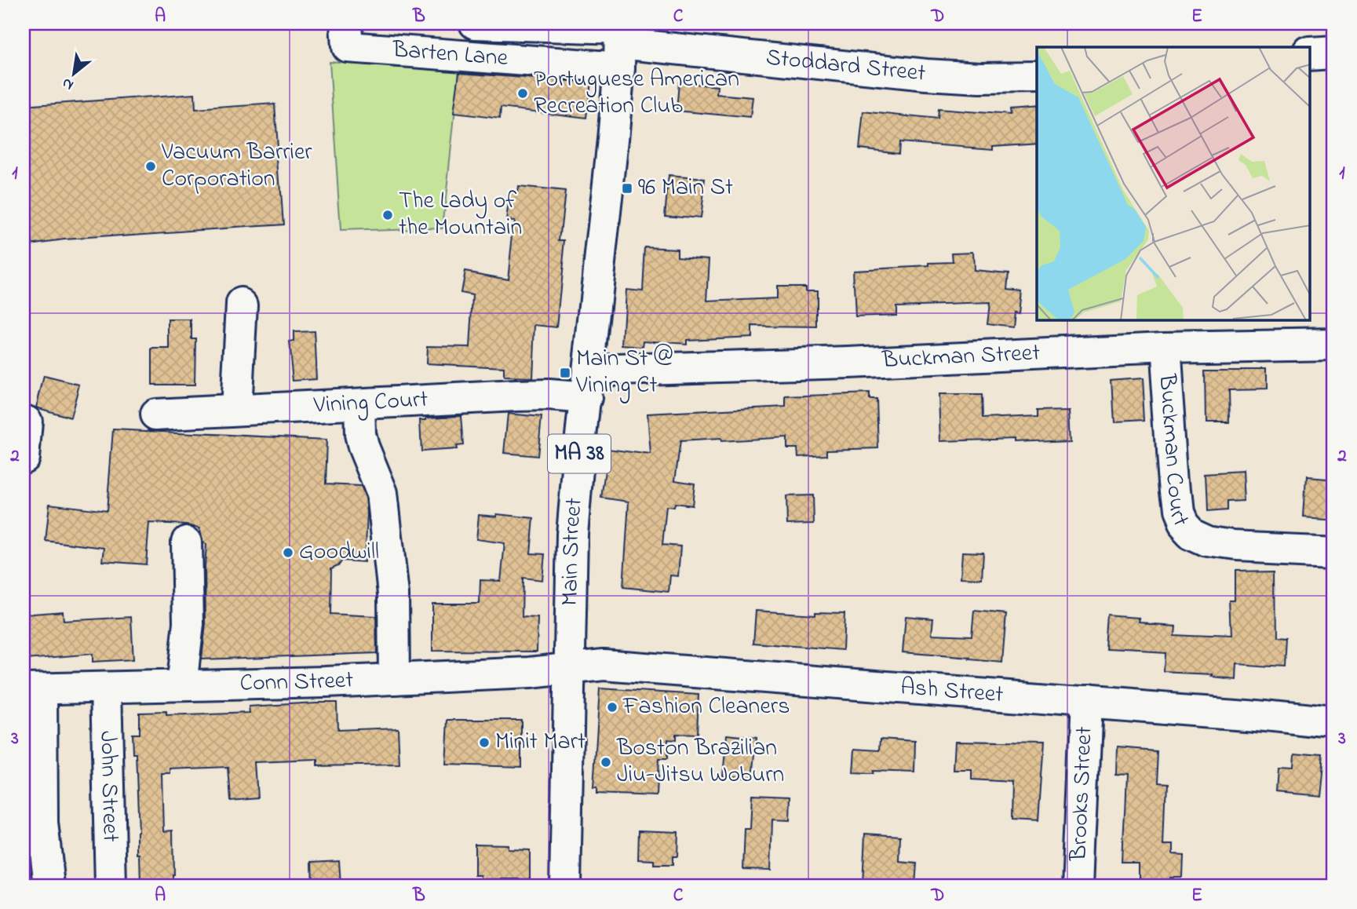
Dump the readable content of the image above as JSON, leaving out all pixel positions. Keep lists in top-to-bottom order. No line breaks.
{"streets":{"street":["Barten Lane","Stoddard Street","Buckman Street","Vining Court","Buckman Court","MA 38","Main Street","Conn Street","Ash Street","John Street","Brooks Street"]},"crossings":[["Barten Lane","Stoddard Street"],["Barten Lane","Main Street"],["Stoddard Street","Main Street"],["Buckman Street","Vining Court"],["Buckman Street","Buckman Court"],["Buckman Street","Main Street"],["Vining Court","Main Street"],["Main Street","Conn Street"],["Main Street","Ash Street"],["Conn Street","Ash Street"],["Conn Street","John Street"],["Ash Street","Brooks Street"]],"places":{"other":["Portuguese American Recreation Club","Vacuum Barrier Corporation","The Lady of the Mountain","Goodwill","Fashion Cleaners","Minit Mart","Boston Brazilian Jiu-Jitsu Woburn"],"transit":["96 Main St","Main St @ Vining Ct"]},"north":"bottom left","grid":{"columns":["A","B","C","D","E"],"rows":["1","2","3"]}}
